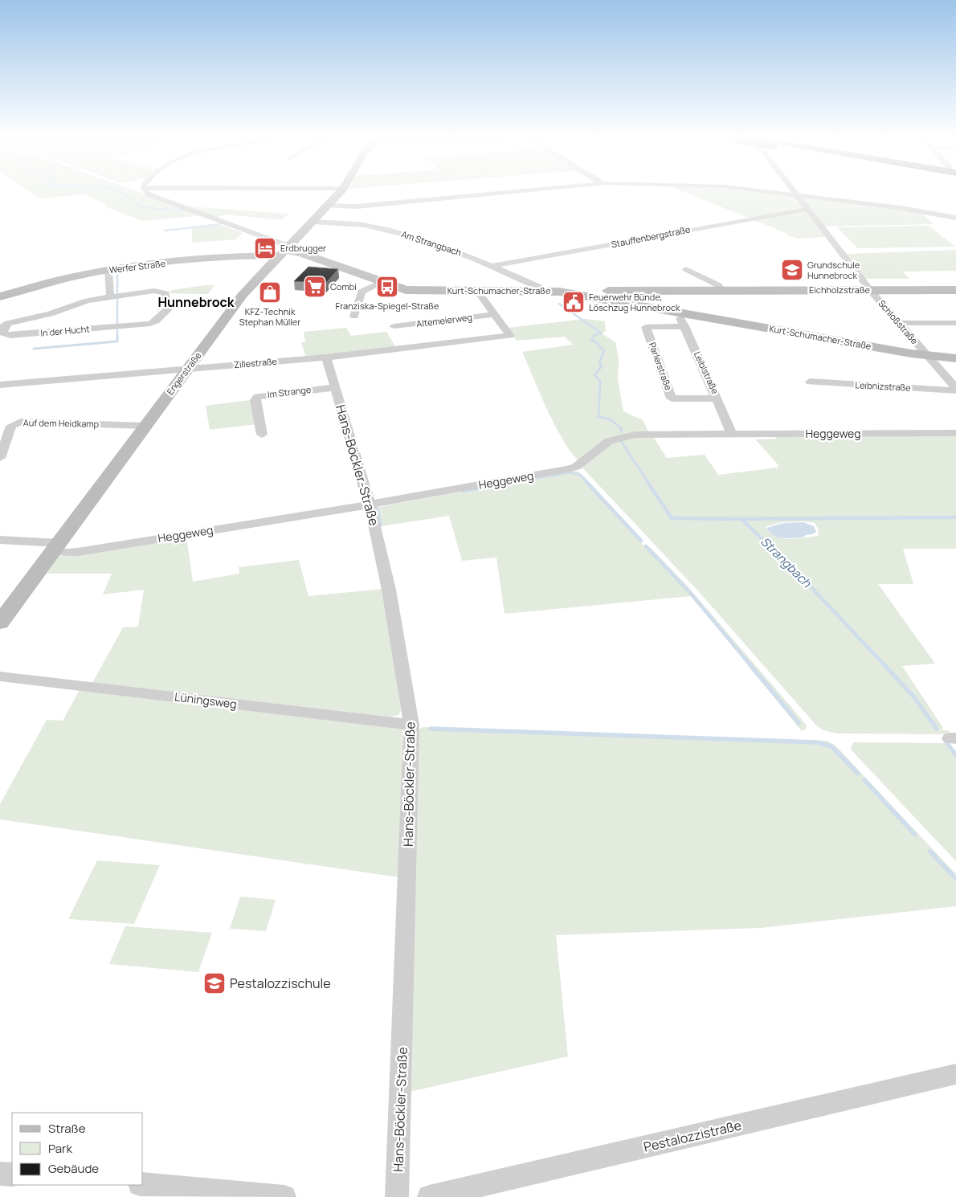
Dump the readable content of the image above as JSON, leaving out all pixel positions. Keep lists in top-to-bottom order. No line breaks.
{"streets":{"street":["Stauffenbergstraße","Am Strangbach","Werfer Straße","Eichholzstraße","Kurt-Schumacher-Straße","Altemeierweg","Schloßstraße","In der Hucht","Zillestraße","Parlerstraße","Leiblstraße","Engerstraße","Leibnizstraße","Im Strange","Auf dem Heidkamp","Heggeweg","Hans-Böckler-Straße","Lüningsweg","Pestalozzistraße"]},"crossings":[["Stauffenbergstraße","Am Strangbach"],["Stauffenbergstraße","Schloßstraße"],["Am Strangbach","Kurt-Schumacher-Straße"],["Am Strangbach","Engerstraße"],["Werfer Straße","Kurt-Schumacher-Straße"],["Werfer Straße","Engerstraße"],["Eichholzstraße","Kurt-Schumacher-Straße"],["Eichholzstraße","Schloßstraße"],["Kurt-Schumacher-Straße","Schloßstraße"],["Kurt-Schumacher-Straße","Leiblstraße"],["Kurt-Schumacher-Straße","Engerstraße"],["Altemeierweg","Zillestraße"],["Schloßstraße","Leibnizstraße"],["Zillestraße","Engerstraße"],["Zillestraße","Hans-Böckler-Straße"],["Parlerstraße","Leiblstraße"],["Leiblstraße","Heggeweg"],["Engerstraße","Auf dem Heidkamp"],["Engerstraße","Heggeweg"],["Im Strange","Hans-Böckler-Straße"],["Heggeweg","Hans-Böckler-Straße"],["Hans-Böckler-Straße","Lüningsweg"]],"districts":["Hunnebrock"],"water":["Strangbach"],"places":{"hotel":["Erdbrugger"],"school or university":["Grundschule Hunnebrock","Pestalozzischule"],"supermarket":["Combi"],"bus stop":["Franziska-Spiegel-Straße"],"shop":["KFZ-Technik Stephan Müller"],"public building":["Feuerwehr Bünde, Löschzug Hunnebrock"]},"legend":["Straße","Park","Gebäude"]}
